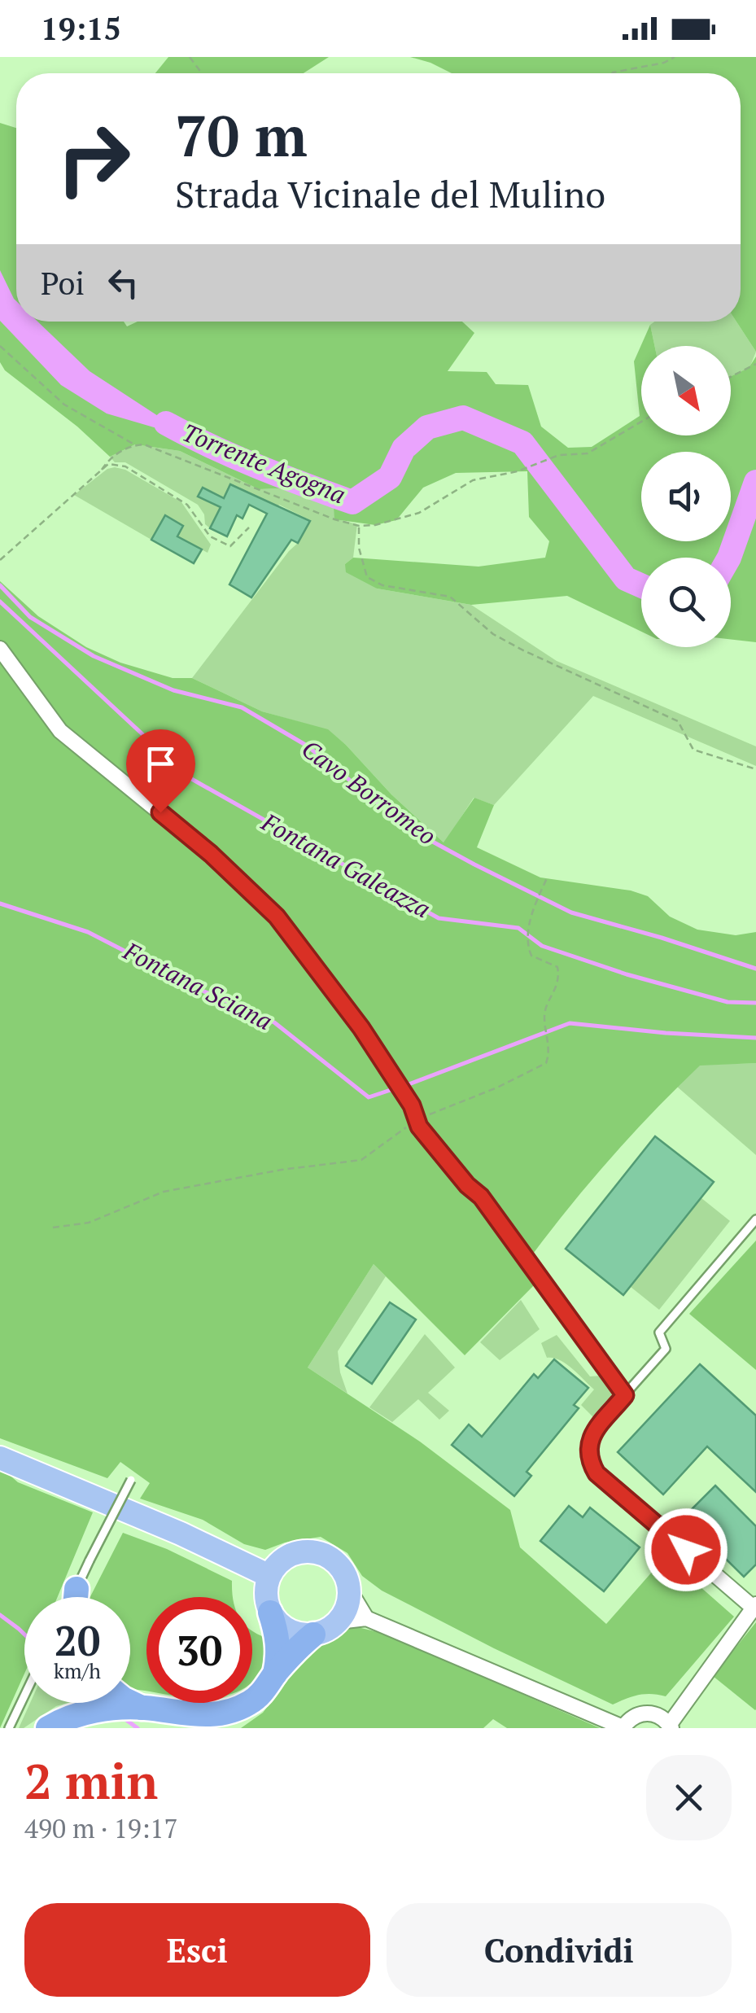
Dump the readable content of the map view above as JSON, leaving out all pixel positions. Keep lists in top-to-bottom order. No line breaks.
{"water":["Torrente Agogna","Cavo Borromeo","Fontana Galeazza","Fontana Sciana"],"north":"bottom right","page":{"status":"19:15","turn":["70 m","Strada Vicinale del Mulino"],"then":"Poi","speed":"20 km/h","limit":"30","heading":["2 min","490 m · 19:17"],"buttons":["Esci","Condividi"]}}
